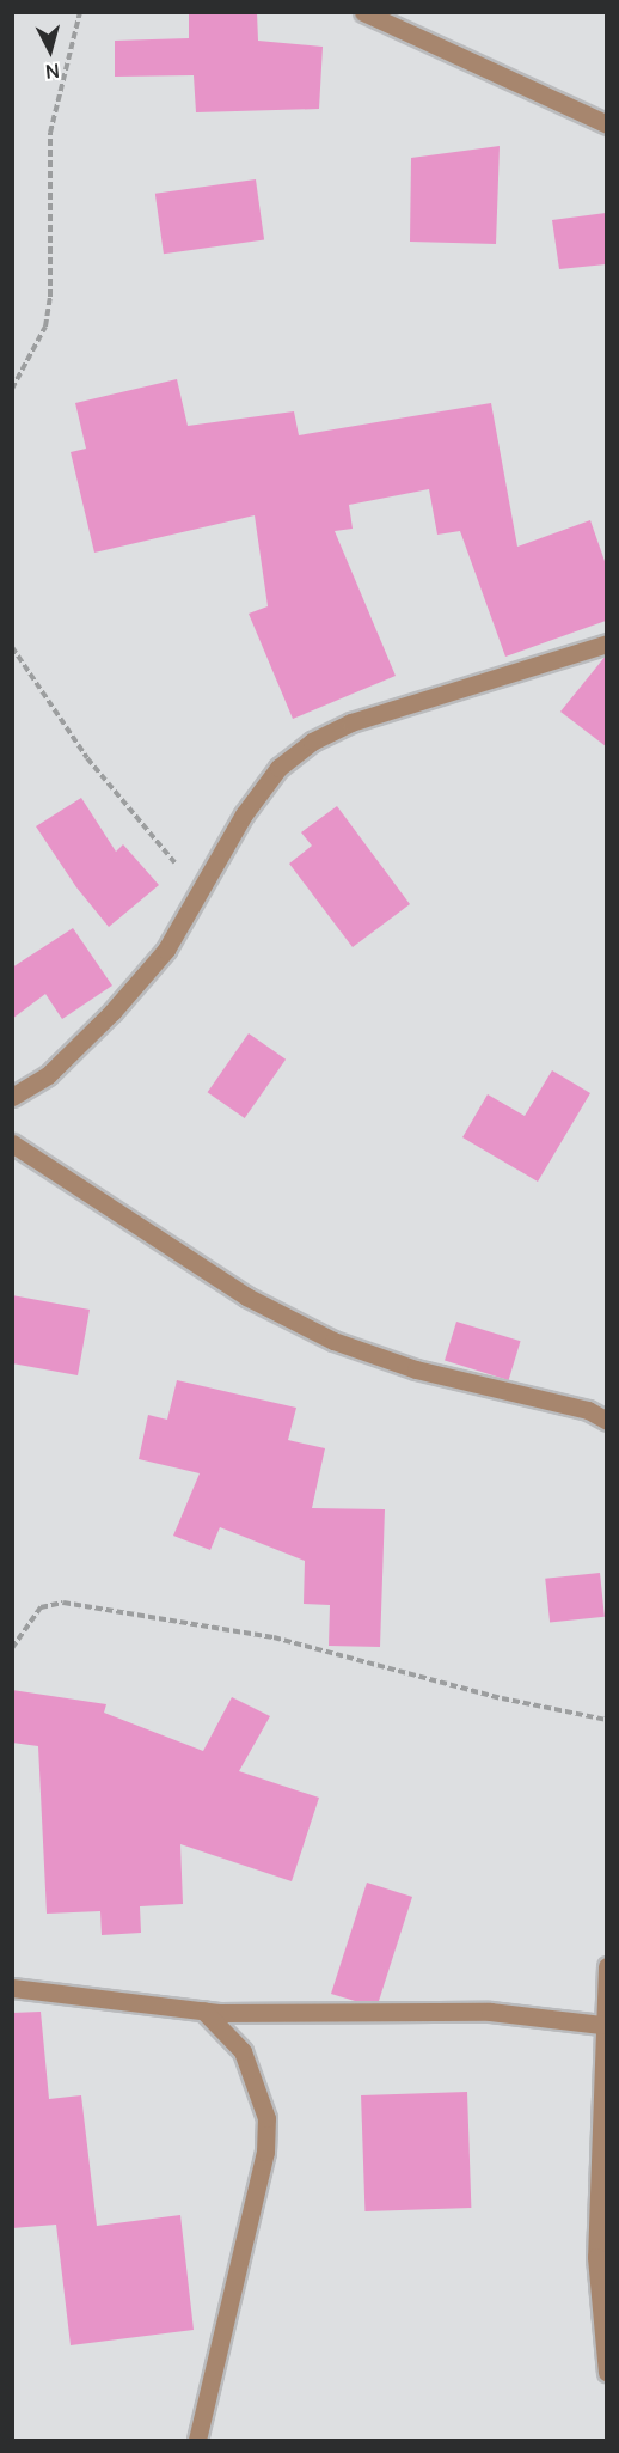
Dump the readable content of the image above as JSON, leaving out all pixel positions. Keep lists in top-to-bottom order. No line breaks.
{"north":"bottom"}
